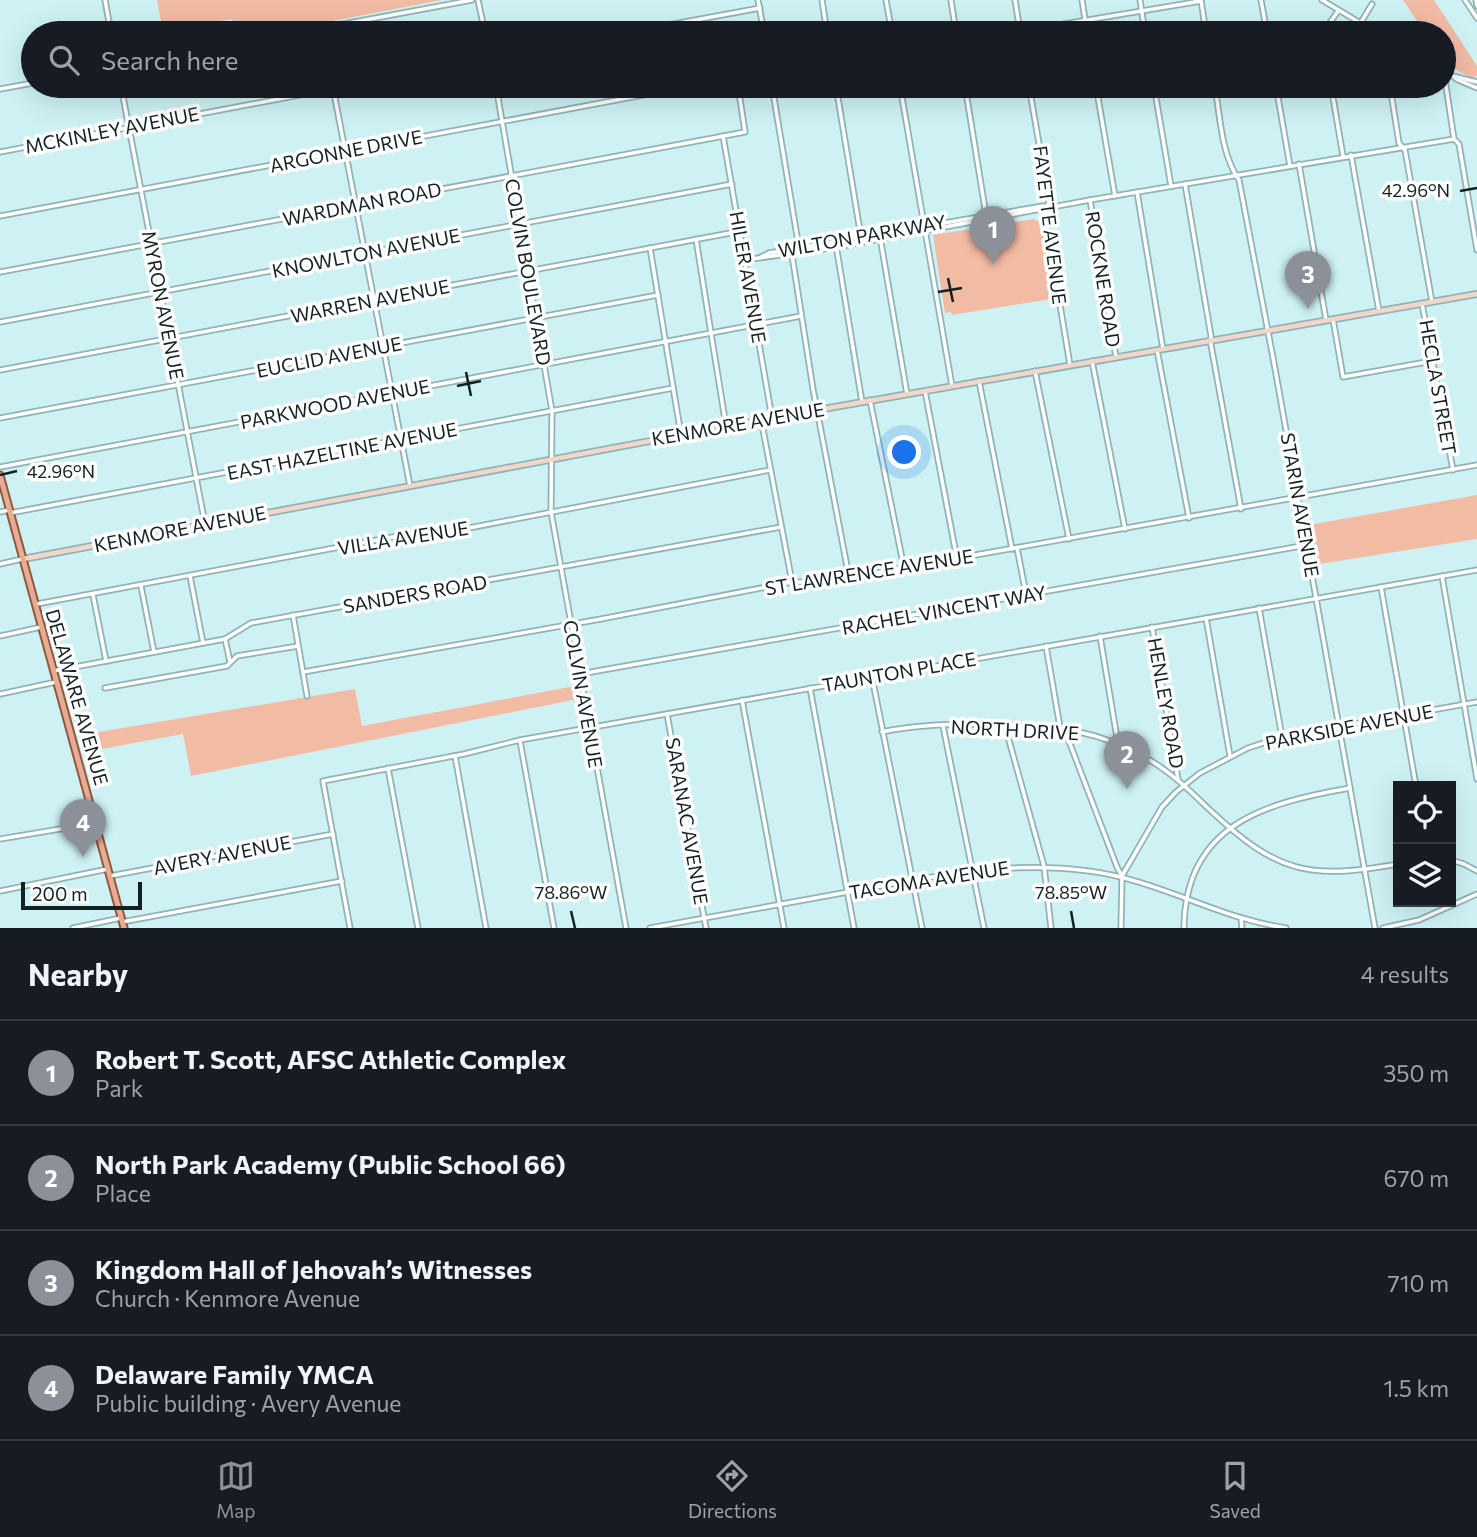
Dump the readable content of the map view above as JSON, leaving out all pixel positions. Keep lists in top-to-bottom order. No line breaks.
{"streets":{"main road":["KENMORE AVENUE","DELAWARE AVENUE"],"street":["MCKINLEY AVENUE","ARGONNE DRIVE","WARDMAN ROAD","FAYETTE AVENUE","WILTON PARKWAY","KNOWLTON AVENUE","COLVIN BOULEVARD","HILER AVENUE","ROCKNE ROAD","WARREN AVENUE","MYRON AVENUE","EUCLID AVENUE","HECLA STREET","PARKWOOD AVENUE","EAST HAZELTINE AVENUE","STARIN AVENUE","VILLA AVENUE","ST LAWRENCE AVENUE","SANDERS ROAD","RACHEL VINCENT WAY","TAUNTON PLACE","COLVIN AVENUE","HENLEY ROAD","PARKSIDE AVENUE","NORTH DRIVE","SARANAC AVENUE","AVERY AVENUE","TACOMA AVENUE"]},"crossings":[["MCKINLEY AVENUE","MYRON AVENUE"],["ARGONNE DRIVE","COLVIN BOULEVARD"],["ARGONNE DRIVE","MYRON AVENUE"],["WARDMAN ROAD","COLVIN BOULEVARD"],["WARDMAN ROAD","HILER AVENUE"],["WARDMAN ROAD","MYRON AVENUE"],["FAYETTE AVENUE","WILTON PARKWAY"],["FAYETTE AVENUE","KENMORE AVENUE"],["WILTON PARKWAY","HILER AVENUE"],["WILTON PARKWAY","ROCKNE ROAD"],["KNOWLTON AVENUE","COLVIN BOULEVARD"],["KNOWLTON AVENUE","HILER AVENUE"],["KNOWLTON AVENUE","MYRON AVENUE"],["COLVIN BOULEVARD","WARREN AVENUE"],["COLVIN BOULEVARD","EUCLID AVENUE"],["COLVIN BOULEVARD","PARKWOOD AVENUE"],["COLVIN BOULEVARD","KENMORE AVENUE"],["COLVIN BOULEVARD","EAST HAZELTINE AVENUE"],["COLVIN BOULEVARD","COLVIN AVENUE"],["HILER AVENUE","WARREN AVENUE"],["HILER AVENUE","PARKWOOD AVENUE"],["HILER AVENUE","KENMORE AVENUE"],["ROCKNE ROAD","KENMORE AVENUE"],["WARREN AVENUE","MYRON AVENUE"],["MYRON AVENUE","EUCLID AVENUE"],["MYRON AVENUE","PARKWOOD AVENUE"],["MYRON AVENUE","KENMORE AVENUE"],["MYRON AVENUE","EAST HAZELTINE AVENUE"],["HECLA STREET","KENMORE AVENUE"],["HECLA STREET","ST LAWRENCE AVENUE"],["KENMORE AVENUE","STARIN AVENUE"],["KENMORE AVENUE","COLVIN AVENUE"],["KENMORE AVENUE","DELAWARE AVENUE"],["EAST HAZELTINE AVENUE","DELAWARE AVENUE"],["STARIN AVENUE","ST LAWRENCE AVENUE"],["STARIN AVENUE","RACHEL VINCENT WAY"],["STARIN AVENUE","TAUNTON PLACE"],["STARIN AVENUE","PARKSIDE AVENUE"],["VILLA AVENUE","COLVIN AVENUE"],["VILLA AVENUE","DELAWARE AVENUE"],["ST LAWRENCE AVENUE","COLVIN AVENUE"],["SANDERS ROAD","COLVIN AVENUE"],["SANDERS ROAD","DELAWARE AVENUE"],["RACHEL VINCENT WAY","COLVIN AVENUE"],["TAUNTON PLACE","COLVIN AVENUE"],["TAUNTON PLACE","HENLEY ROAD"],["TAUNTON PLACE","SARANAC AVENUE"],["TAUNTON PLACE","AVERY AVENUE"],["DELAWARE AVENUE","AVERY AVENUE"],["HENLEY ROAD","NORTH DRIVE"],["PARKSIDE AVENUE","NORTH DRIVE"],["PARKSIDE AVENUE","TACOMA AVENUE"],["SARANAC AVENUE","TACOMA AVENUE"]],"scale_bar":"200 m","page":{"search":"Search here","pins":["1","3","2","4"],"scale":"200 m","heading":["Nearby","4 results"],"list":[{"mark":"1","name":"Robert T. Scott, AFSC Athletic Complex","note":"Park","value":"350 m"},{"mark":"2","name":"North Park Academy (Public School 66)","note":"Place","value":"670 m"},{"mark":"3","name":"Kingdom Hall of Jehovah’s Witnesses","note":"Church · Kenmore Avenue","value":"710 m"},{"mark":"4","name":"Delaware Family YMCA","note":"Public building · Avery Avenue","value":"1.5 km"}],"nav":["Map","Directions","Saved"]},"coordinates":["42.96°N","78.86°W","78.85°W"]}
